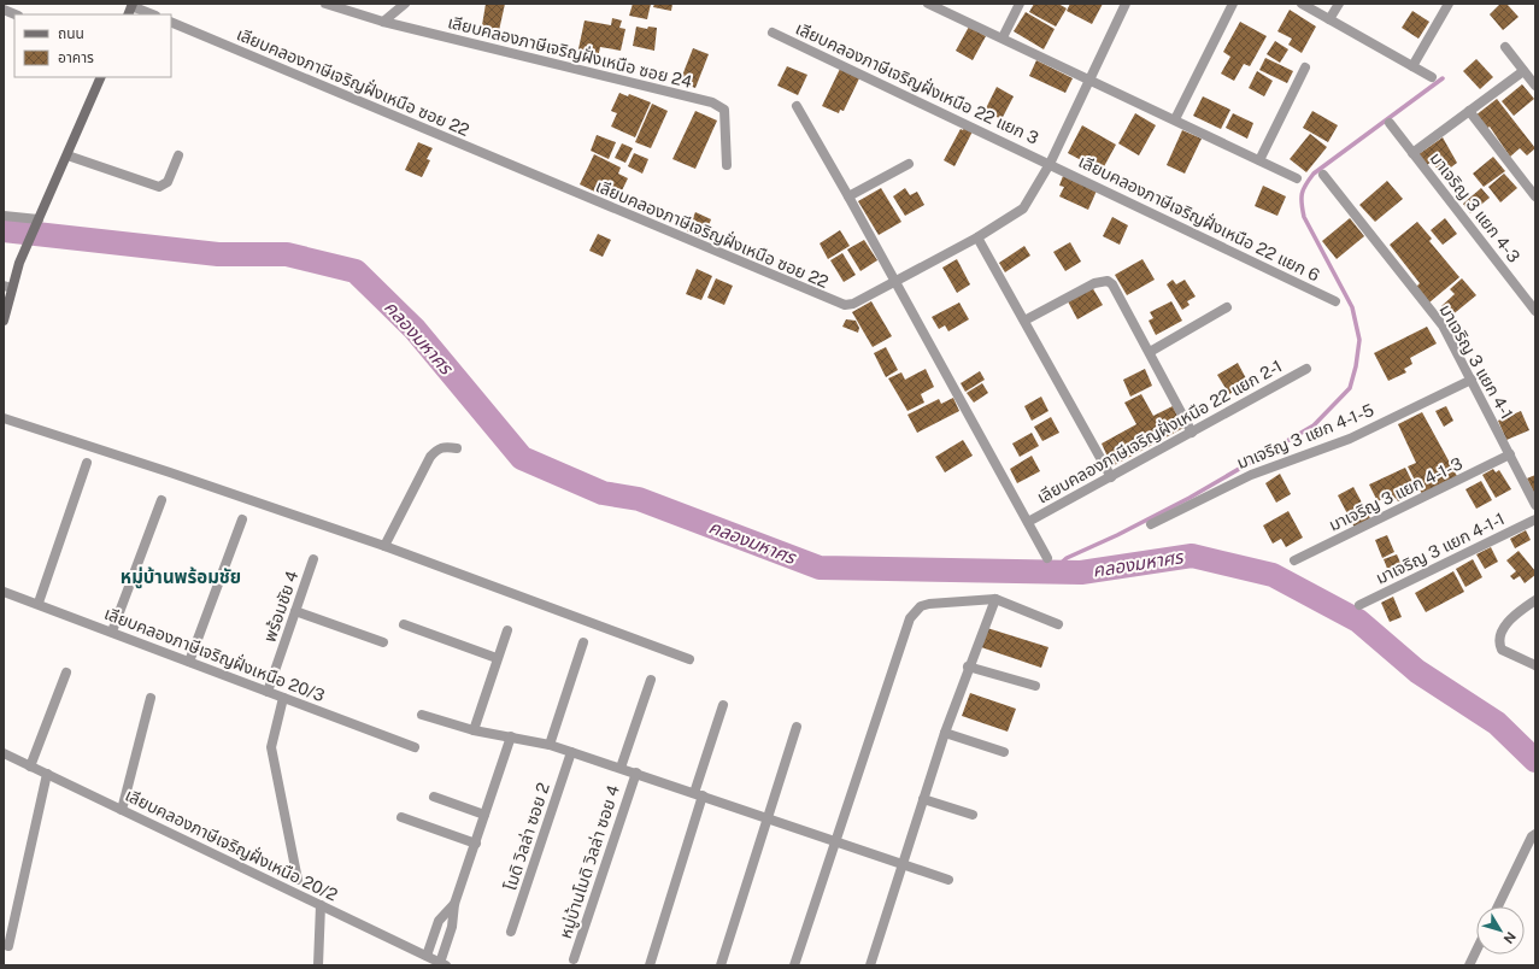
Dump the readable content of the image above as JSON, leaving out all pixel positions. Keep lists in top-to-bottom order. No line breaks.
{"streets":{"street":["เลียบคลองภาษีเจริญฝั่งเหนือ ซอย 24","เลียบคลองภาษีเจริญฝั่งเหนือ ซอย 22","เลียบคลองภาษีเจริญฝั่งเหนือ 22 แยก 3","มาเจริญ 3 แยก 4-3","เลียบคลองภาษีเจริญฝั่งเหนือ 22 แยก 6","มาเจริญ 3 แยก 4-1","เลียบคลองภาษีเจริญฝั่งเหนือ 22 แยก 2-1","มาเจริญ 3 แยก 4-1-5","มาเจริญ 3 แยก 4-1-3","มาเจริญ 3 แยก 4-1-1","พร้อมชัย 4","เลียบคลองภาษีเจริญฝั่งเหนือ 20/3","โมดิ วิลล่า ซอย 2","เลียบคลองภาษีเจริญฝั่งเหนือ 20/2","หมู่บ้านโมดิ วิลล่า ซอย 4"]},"crossings":[["เลียบคลองภาษีเจริญฝั่งเหนือ ซอย 22","เลียบคลองภาษีเจริญฝั่งเหนือ 22 แยก 3"],["เลียบคลองภาษีเจริญฝั่งเหนือ ซอย 22","เลียบคลองภาษีเจริญฝั่งเหนือ 22 แยก 6"],["เลียบคลองภาษีเจริญฝั่งเหนือ 22 แยก 3","เลียบคลองภาษีเจริญฝั่งเหนือ 22 แยก 6"],["มาเจริญ 3 แยก 4-1","มาเจริญ 3 แยก 4-1-5"],["มาเจริญ 3 แยก 4-1","มาเจริญ 3 แยก 4-1-3"],["พร้อมชัย 4","เลียบคลองภาษีเจริญฝั่งเหนือ 20/3"]],"districts":["หมู่บ้านพร้อมชัย"],"water":["คลองมหาศร"],"legend":["ถนน","อาคาร"],"north":"bottom right"}
